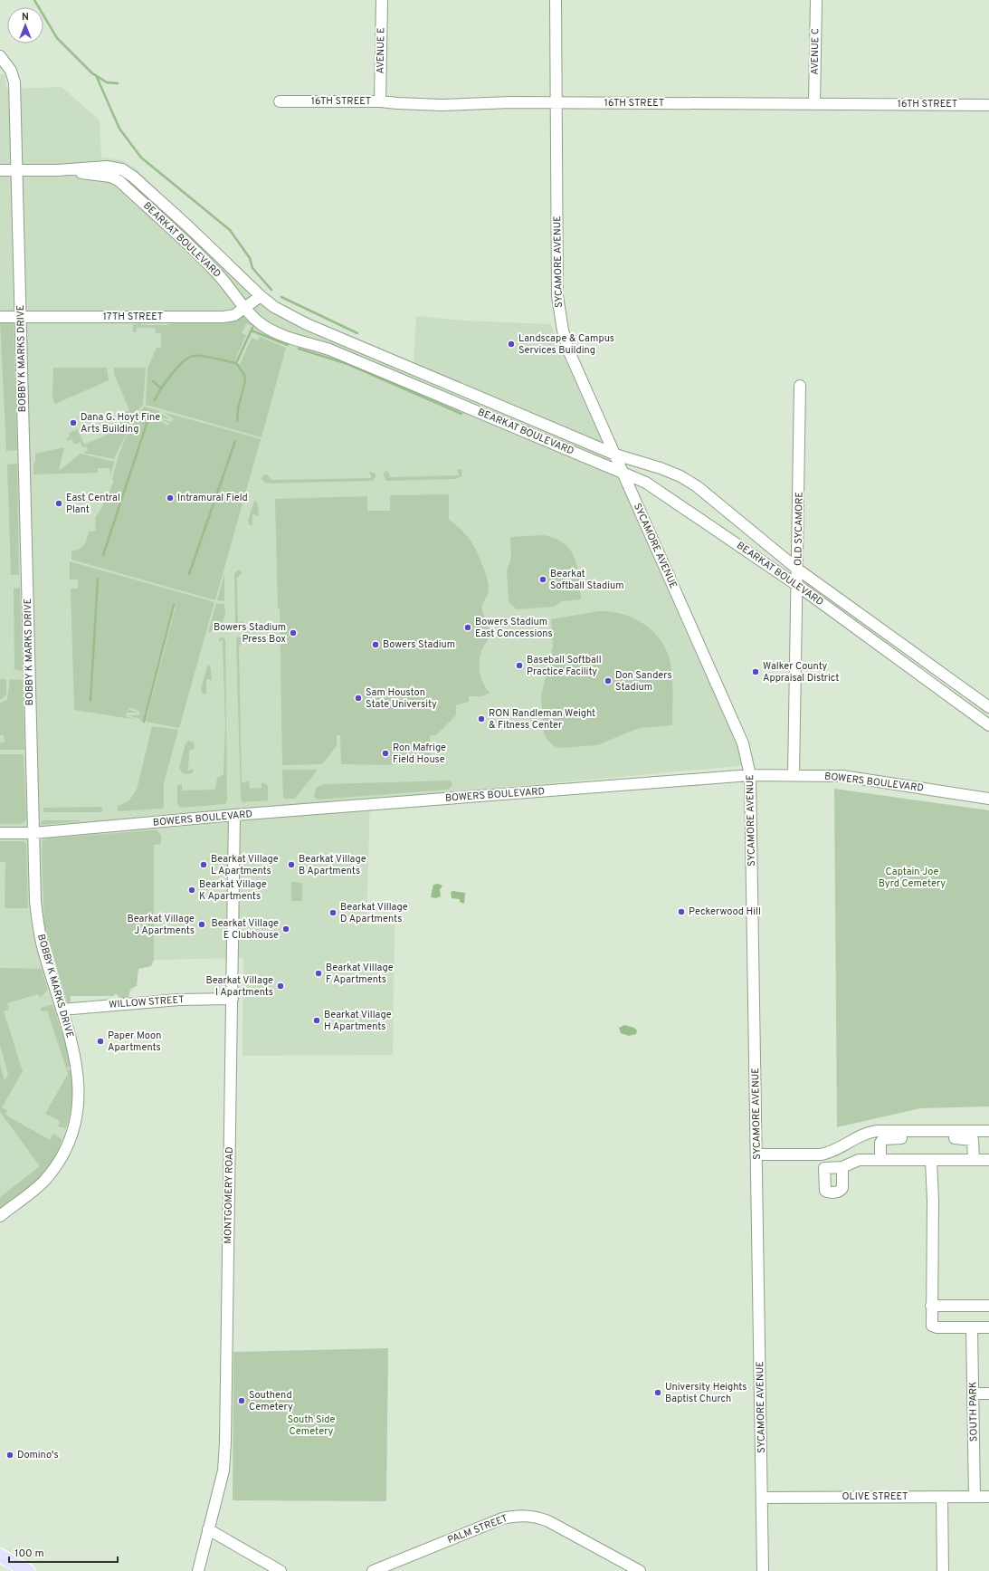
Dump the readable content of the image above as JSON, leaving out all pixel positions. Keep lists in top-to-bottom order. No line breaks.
{"streets":{"street":["AVENUE E","AVENUE C","16TH STREET","BEARKAT BOULEVARD","SYCAMORE AVENUE","17TH STREET","BOBBY K MARKS DRIVE","OLD SYCAMORE","BOWERS BOULEVARD","WILLOW STREET","MONTGOMERY ROAD","SOUTH PARK","OLIVE STREET","PALM STREET"]},"crossings":[["AVENUE E","16TH STREET"],["AVENUE C","16TH STREET"],["16TH STREET","SYCAMORE AVENUE"],["BEARKAT BOULEVARD","SYCAMORE AVENUE"],["BEARKAT BOULEVARD","17TH STREET"],["BEARKAT BOULEVARD","BOBBY K MARKS DRIVE"],["BEARKAT BOULEVARD","OLD SYCAMORE"],["SYCAMORE AVENUE","BOWERS BOULEVARD"],["SYCAMORE AVENUE","OLIVE STREET"],["17TH STREET","BOBBY K MARKS DRIVE"],["BOBBY K MARKS DRIVE","BOWERS BOULEVARD"],["BOBBY K MARKS DRIVE","WILLOW STREET"],["OLD SYCAMORE","BOWERS BOULEVARD"],["BOWERS BOULEVARD","MONTGOMERY ROAD"],["WILLOW STREET","MONTGOMERY ROAD"],["SOUTH PARK","OLIVE STREET"]],"parks":["Captain Joe Byrd Cemetery","South Side Cemetery"],"places":["Landscape & Campus Services Building","Dana G. Hoyt Fine Arts Building","Intramural Field","East Central Plant","Bearkat Softball Stadium","Bowers Stadium East Concessions","Bowers Stadium Press Box","Bowers Stadium","Baseball Softball Practice Facility","Walker County Appraisal District","Don Sanders Stadium","Sam Houston State University","RON Randleman Weight & Fitness Center","Ron Mafrige Field House","Bearkat Village L Apartments","Bearkat Village B Apartments","Bearkat Village K Apartments","Peckerwood Hill","Bearkat Village D Apartments","Bearkat Village J Apartments","Bearkat Village E Clubhouse","Bearkat Village F Apartments","Bearkat Village I Apartments","Bearkat Village H Apartments","Paper Moon Apartments","University Heights Baptist Church","Southend Cemetery","Domino's"],"scale_bar":"100 m","north":"top"}
